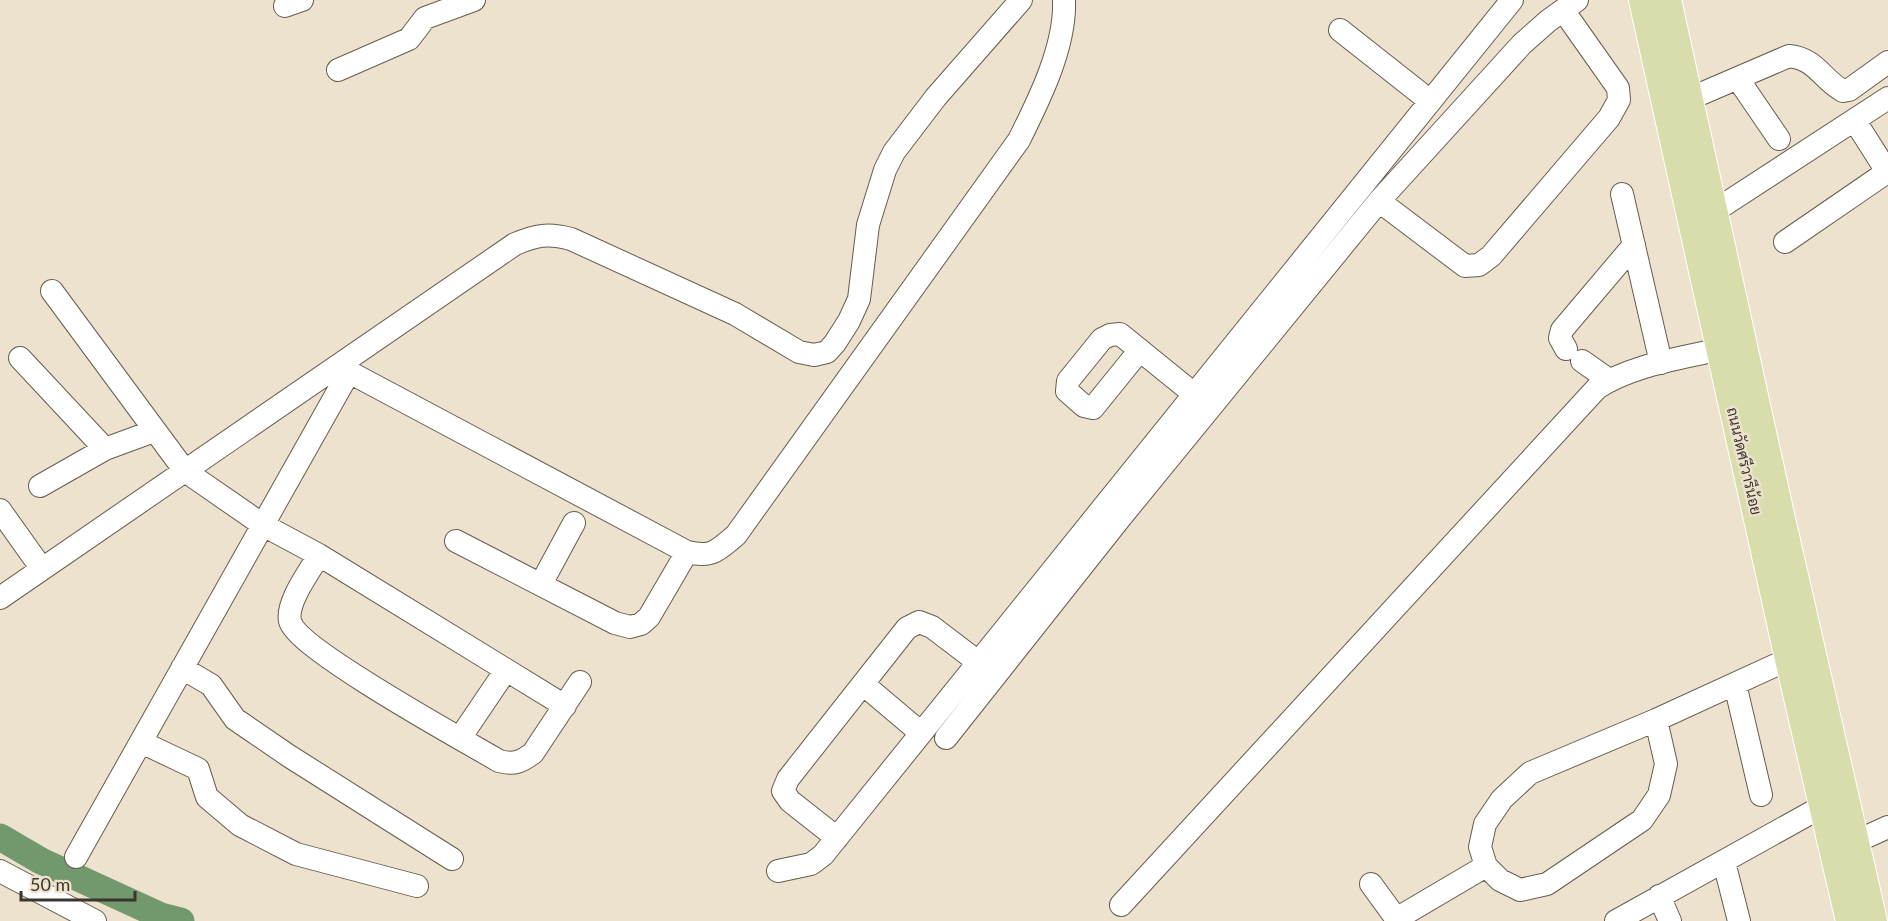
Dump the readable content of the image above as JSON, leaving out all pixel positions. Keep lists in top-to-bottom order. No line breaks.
{"streets":{"main road":["ถนนวัดศรีวารีน้อย"]},"scale_bar":"50 m"}
